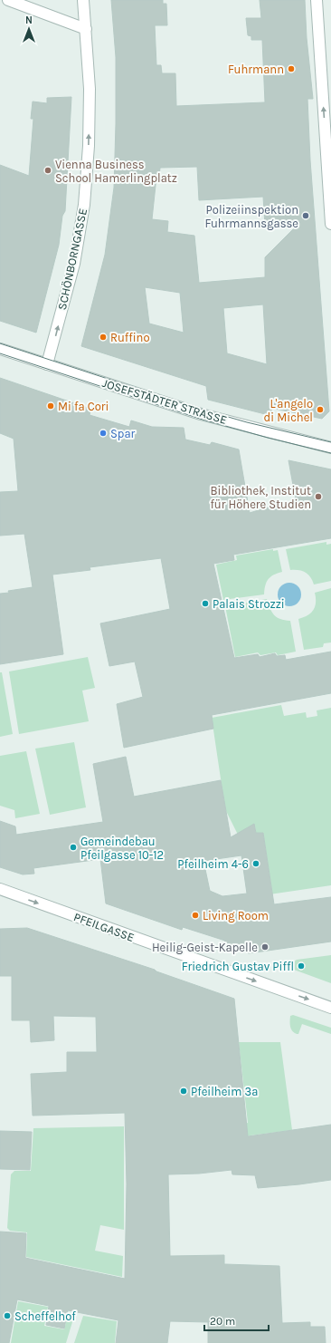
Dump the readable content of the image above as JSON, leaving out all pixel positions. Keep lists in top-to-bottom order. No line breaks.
{"streets":{"street":["SCHÖNBORNGASSE","JOSEFSTÄDTER STRASSE","PFEILGASSE"]},"crossings":[["SCHÖNBORNGASSE","JOSEFSTÄDTER STRASSE"]],"one_way":["SCHÖNBORNGASSE","PFEILGASSE"],"places":["Fuhrmann","Vienna Business School Hamerlingplatz","Polizeiinspektion Fuhrmannsgasse","Ruffino","Mi fa Cori","L'angelo di Michel","Spar","Bibliothek, Institut für Höhere Studien","Palais Strozzi","Gemeindebau Pfeilgasse 10-12","Pfeilheim 4-6","Living Room","Heilig-Geist-Kapelle","Friedrich Gustav Piffl","Pfeilheim 3a","Scheffelhof"],"scale_bar":"20 m","north":"top"}
